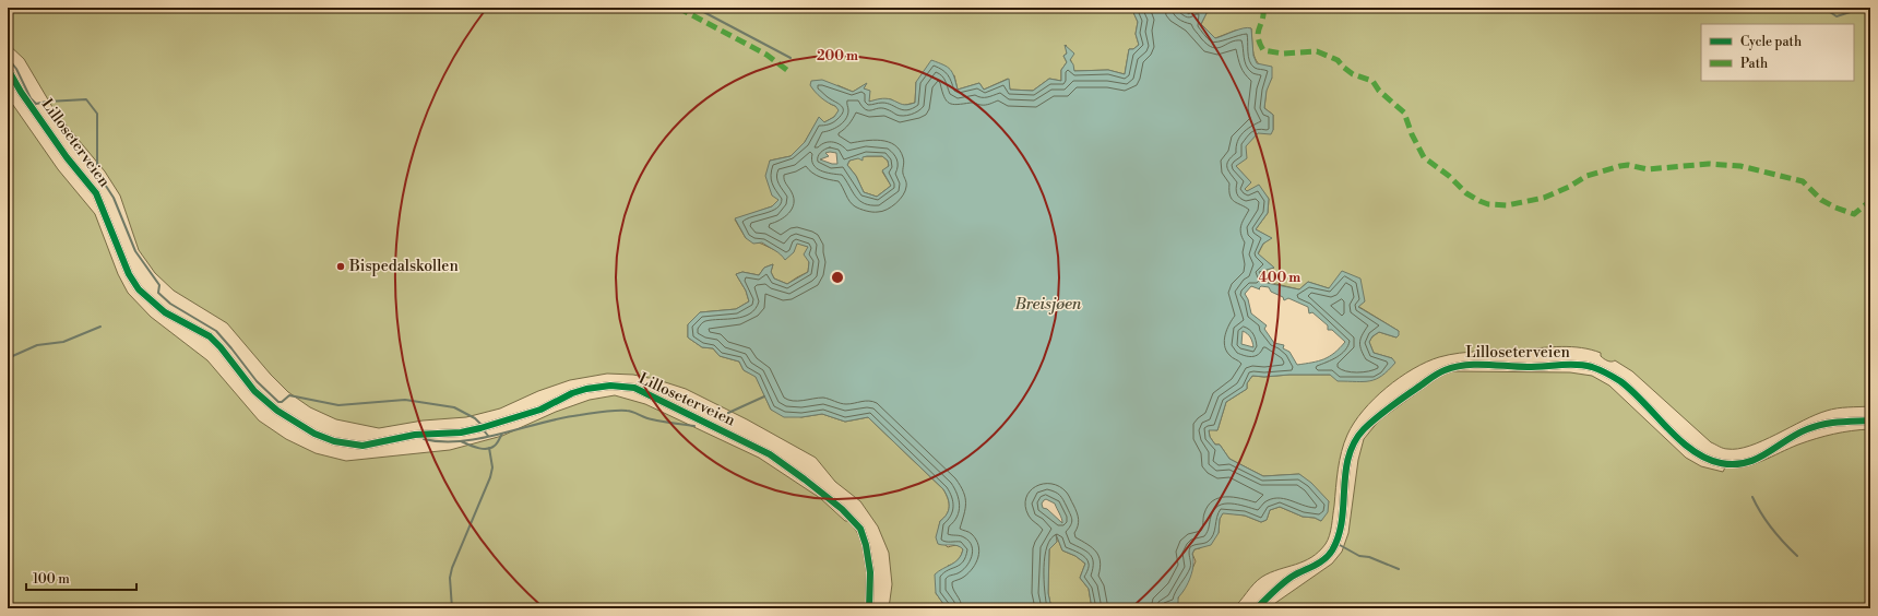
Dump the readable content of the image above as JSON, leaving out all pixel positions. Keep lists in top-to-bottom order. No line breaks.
{"streets":{"street":["Lilloseterveien"]},"water":["Breisjøen"],"places":["Bispedalskollen"],"legend":["Cycle path","Path"],"scale_bar":"100 m","rings":["200 m","400 m"]}
